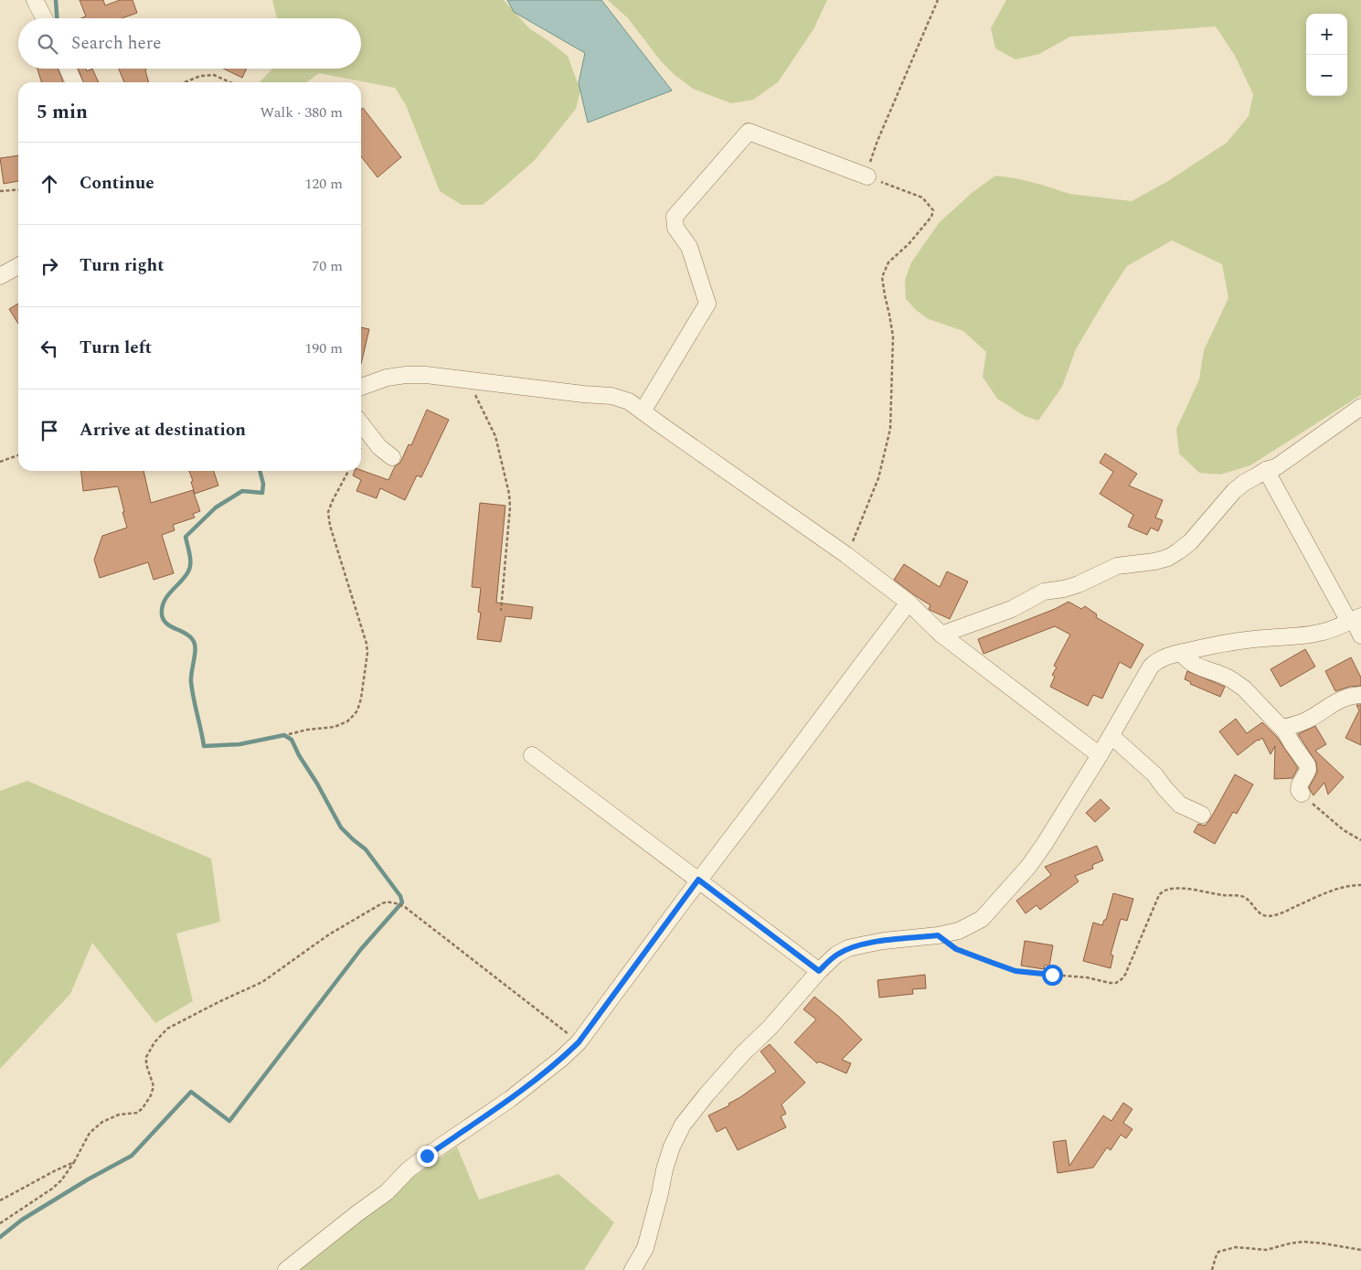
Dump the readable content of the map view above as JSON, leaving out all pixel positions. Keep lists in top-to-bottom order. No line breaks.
{"page":{"map_buttons":["+","−"],"search":"Search here","heading":["5 min","Walk · 380 m"],"list":[["Continue","120 m"],["Turn right","70 m"],["Turn left","190 m"],"Arrive at destination"]}}
